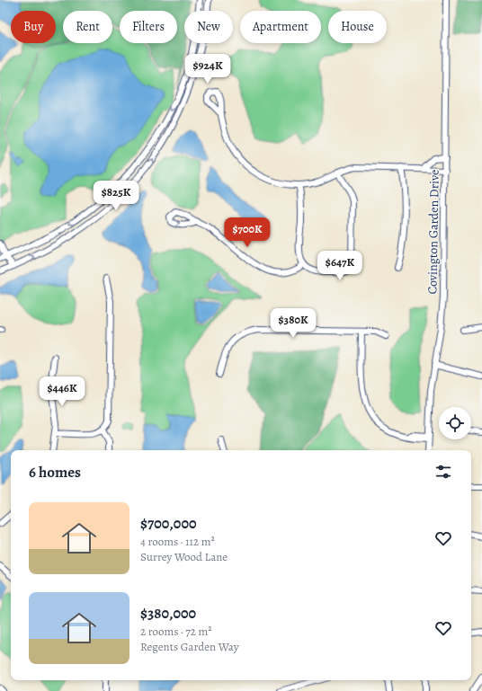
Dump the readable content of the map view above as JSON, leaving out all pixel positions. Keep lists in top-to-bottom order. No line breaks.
{"streets":{"street":["Covington Garden Drive"]},"page":{"chip":["Buy","Rent","Filters","New","Apartment","House"],"price":["$924K","$825K","$700K","$647K","$380K","$446K"],"heading":"6 homes","list":[{"name":"$700,000","note":"4 rooms · 112 m² · Surrey Wood Lane"},{"name":"$380,000","note":"2 rooms · 72 m² · Regents Garden Way"}]}}
